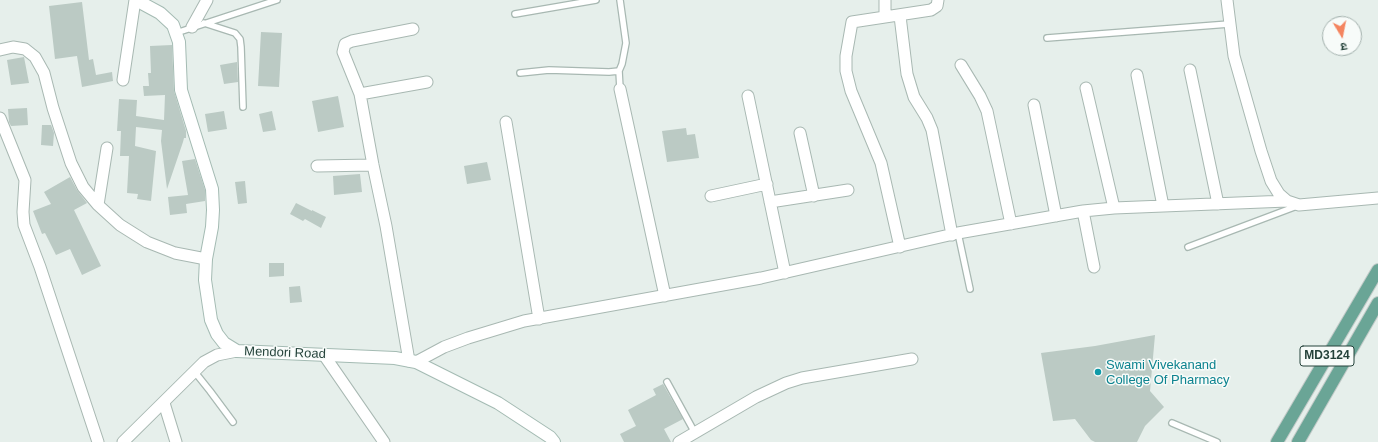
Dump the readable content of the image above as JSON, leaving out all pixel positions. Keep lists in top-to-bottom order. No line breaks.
{"streets":{"main road":["Mendori Road","MD3124"]},"places":["Swami Vivekanand College Of Pharmacy"],"north":"bottom"}
